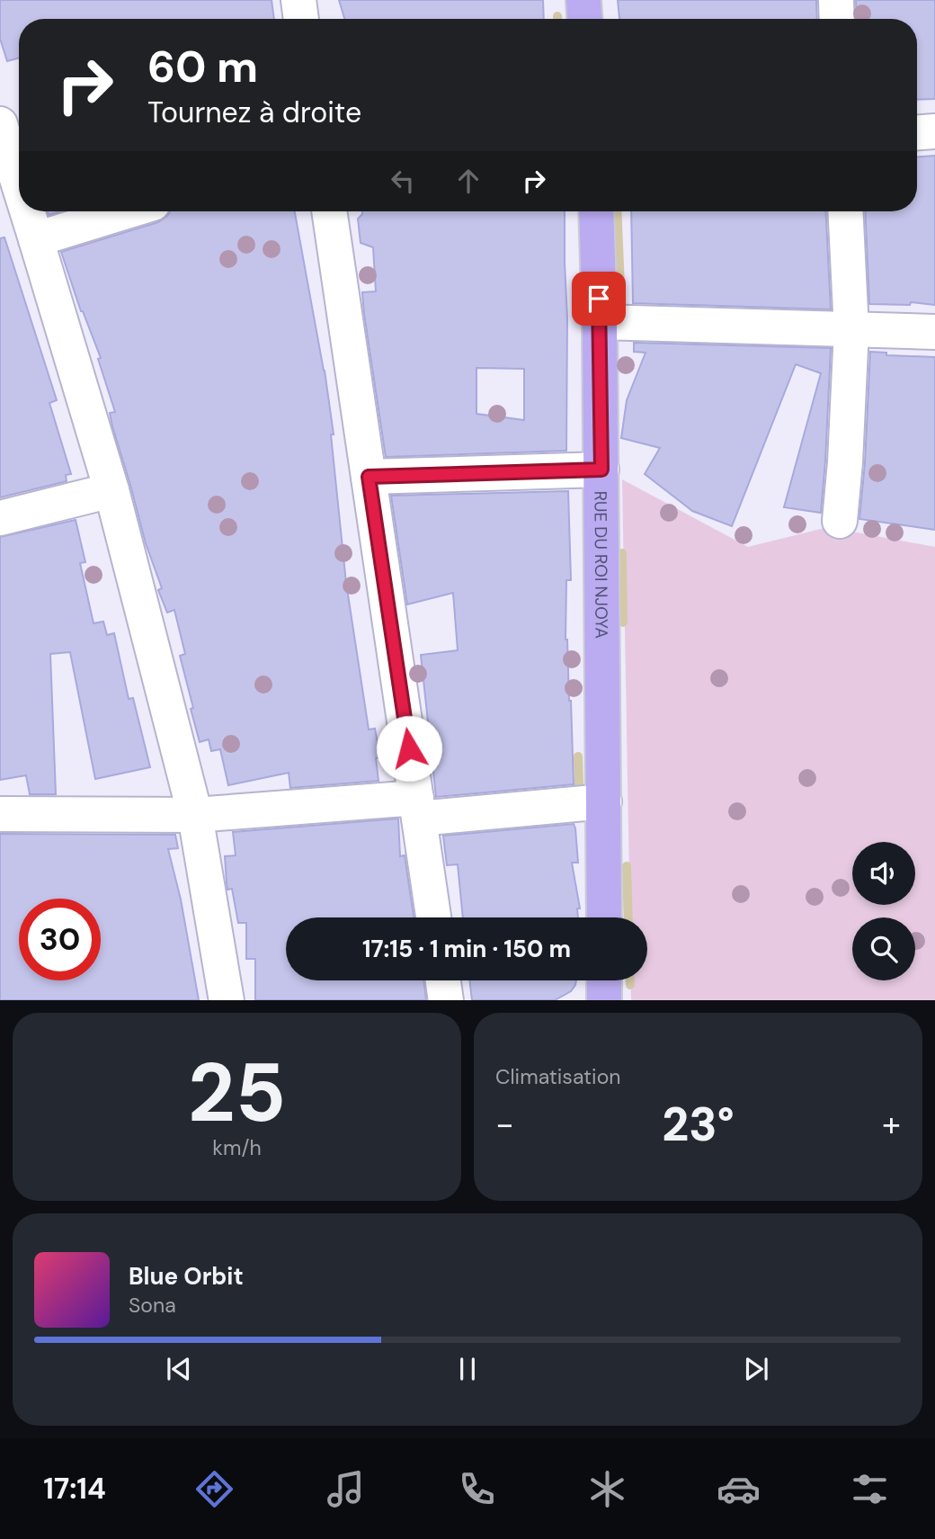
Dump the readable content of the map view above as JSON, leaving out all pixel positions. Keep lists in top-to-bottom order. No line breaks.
{"streets":{"main road":["RUE DU ROI NJOYA"]},"page":{"turn":["60 m","Tournez à droite"],"limit":"30","trip":"17:15 · 1 min · 150 m","tile":[["25","km/h"],"Climatisation"],"heat":["−","23°","+"],"song":["Blue Orbit","Sona"],"tabs":"17:14"}}
